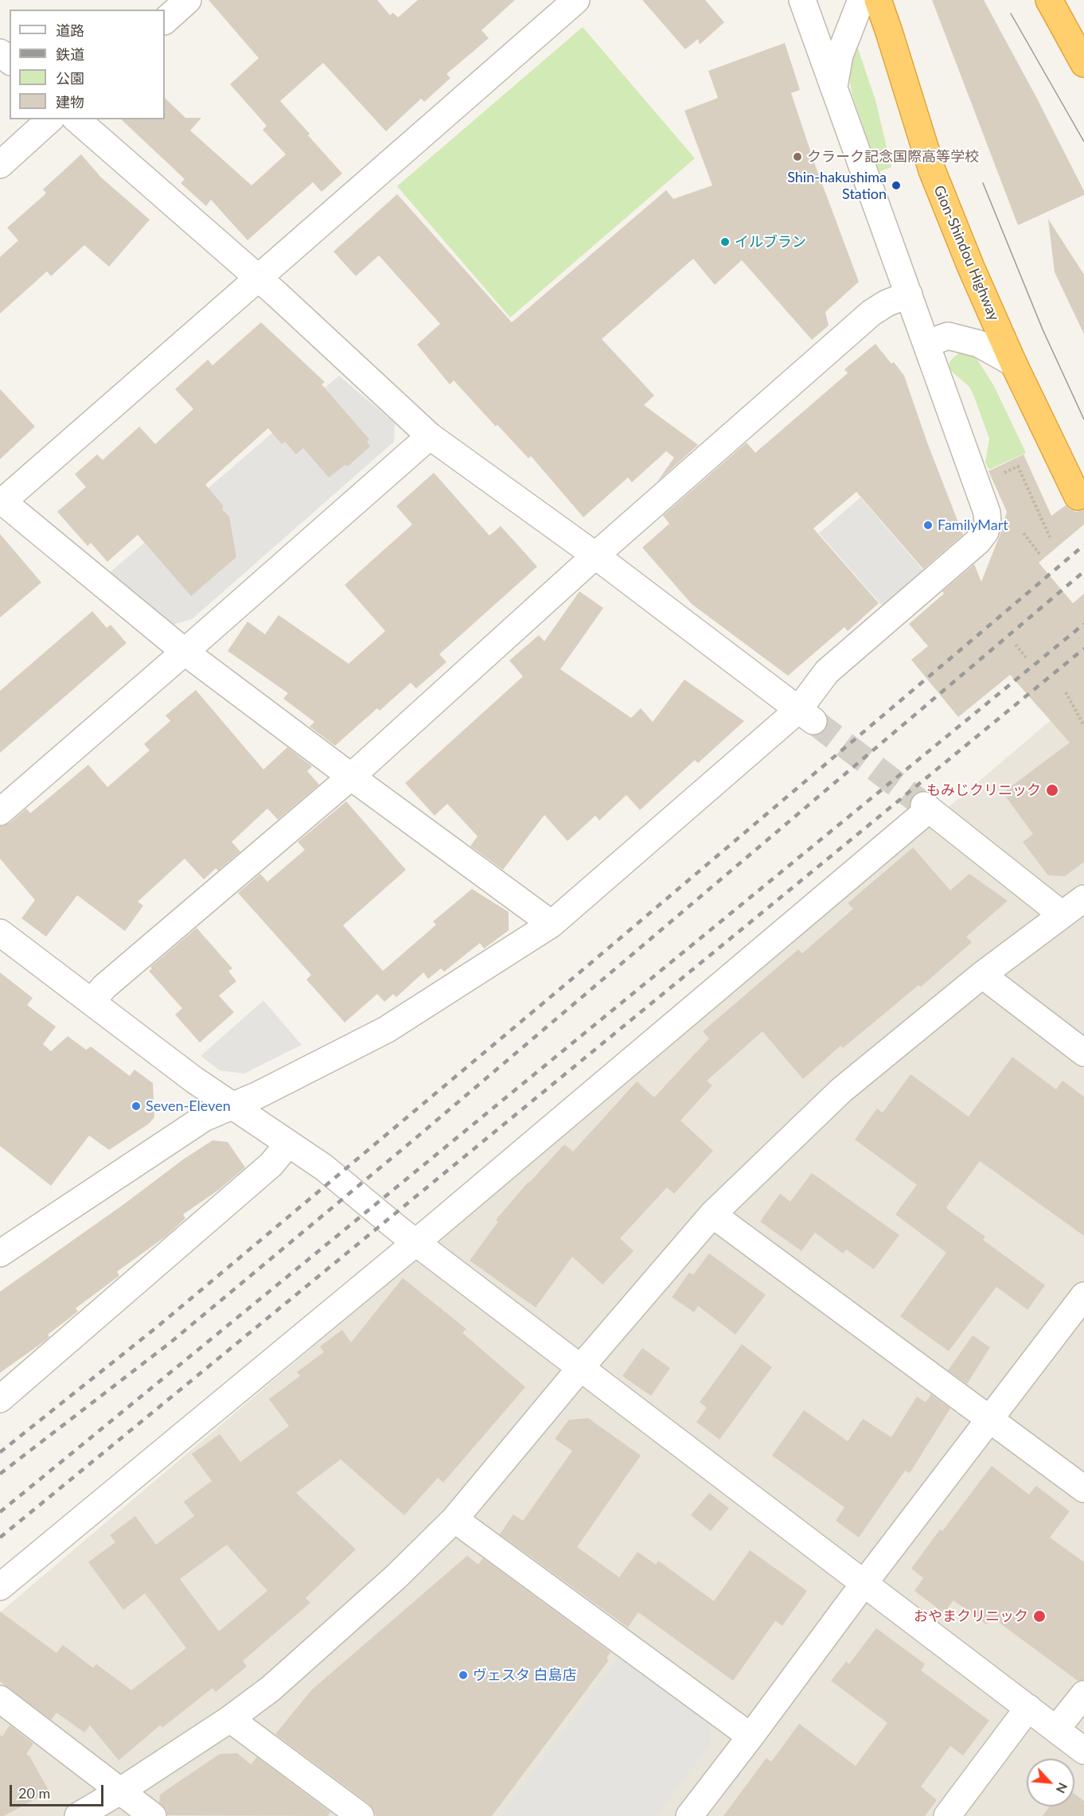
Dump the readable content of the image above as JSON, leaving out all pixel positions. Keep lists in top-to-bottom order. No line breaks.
{"streets":{"highway":["Gion-Shindou Highway"]},"places":["クラーク記念国際高等学校","Shin-hakushima Station","イルブラン","FamilyMart","もみじクリニック","Seven-Eleven","おやまクリニック","ヴェスタ 白島店"],"legend":["道路","鉄道","公園","建物"],"scale_bar":"20 m","north":"bottom right"}
